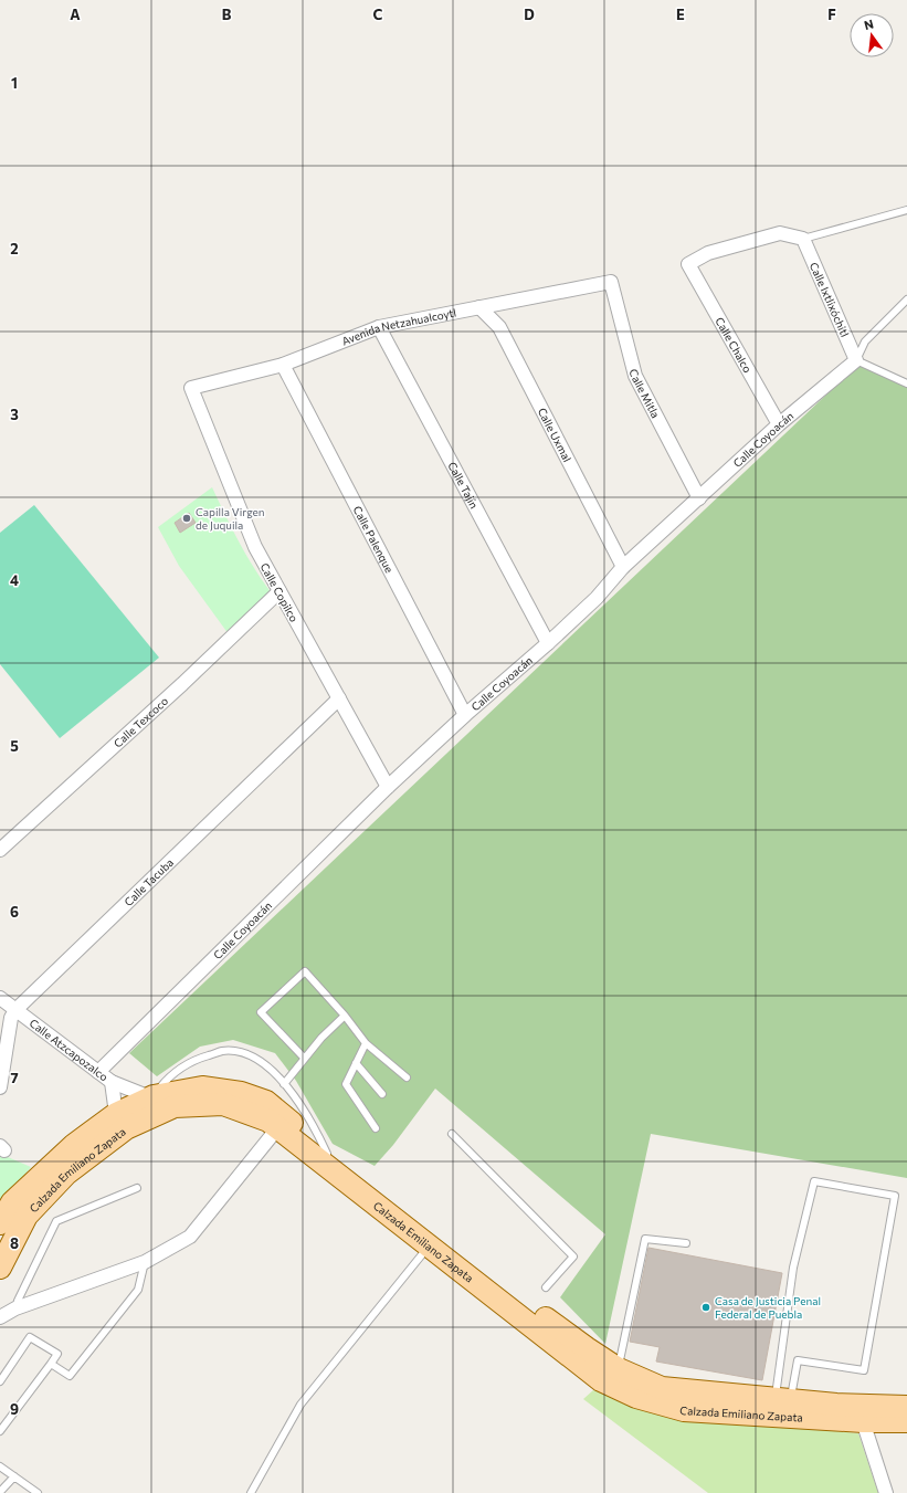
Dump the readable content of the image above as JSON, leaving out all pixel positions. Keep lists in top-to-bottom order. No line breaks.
{"streets":{"main road":["Calzada Emiliano Zapata"],"street":["Calle Ixtlixóchitl","Avenida Netzahualcoytl","Calle Chalco","Calle Mitla","Calle Uxmal","Calle Coyoacán","Calle Tajín","Calle Palenque","Calle Copilco","Calle Texcoco","Calle Tacuba","Calle Atzcapozalco"]},"crossings":[["Calle Ixtlixóchitl","Calle Chalco"],["Calle Ixtlixóchitl","Calle Coyoacán"],["Avenida Netzahualcoytl","Calle Mitla"],["Avenida Netzahualcoytl","Calle Uxmal"],["Avenida Netzahualcoytl","Calle Tajín"],["Avenida Netzahualcoytl","Calle Palenque"],["Avenida Netzahualcoytl","Calle Copilco"],["Calle Chalco","Calle Coyoacán"],["Calle Mitla","Calle Coyoacán"],["Calle Uxmal","Calle Coyoacán"],["Calle Coyoacán","Calle Tajín"],["Calle Coyoacán","Calle Palenque"],["Calle Coyoacán","Calle Copilco"],["Calle Coyoacán","Calle Atzcapozalco"],["Calle Copilco","Calle Texcoco"],["Calle Copilco","Calle Tacuba"],["Calle Tacuba","Calle Atzcapozalco"],["Calle Atzcapozalco","Calzada Emiliano Zapata"]],"places":["Capilla Virgen de Juquila","Casa de Justicia Penal Federal de Puebla"],"north":"top","grid":{"columns":["A","B","C","D","E","F"],"rows":["1","2","3","4","5","6","7","8","9"]}}
